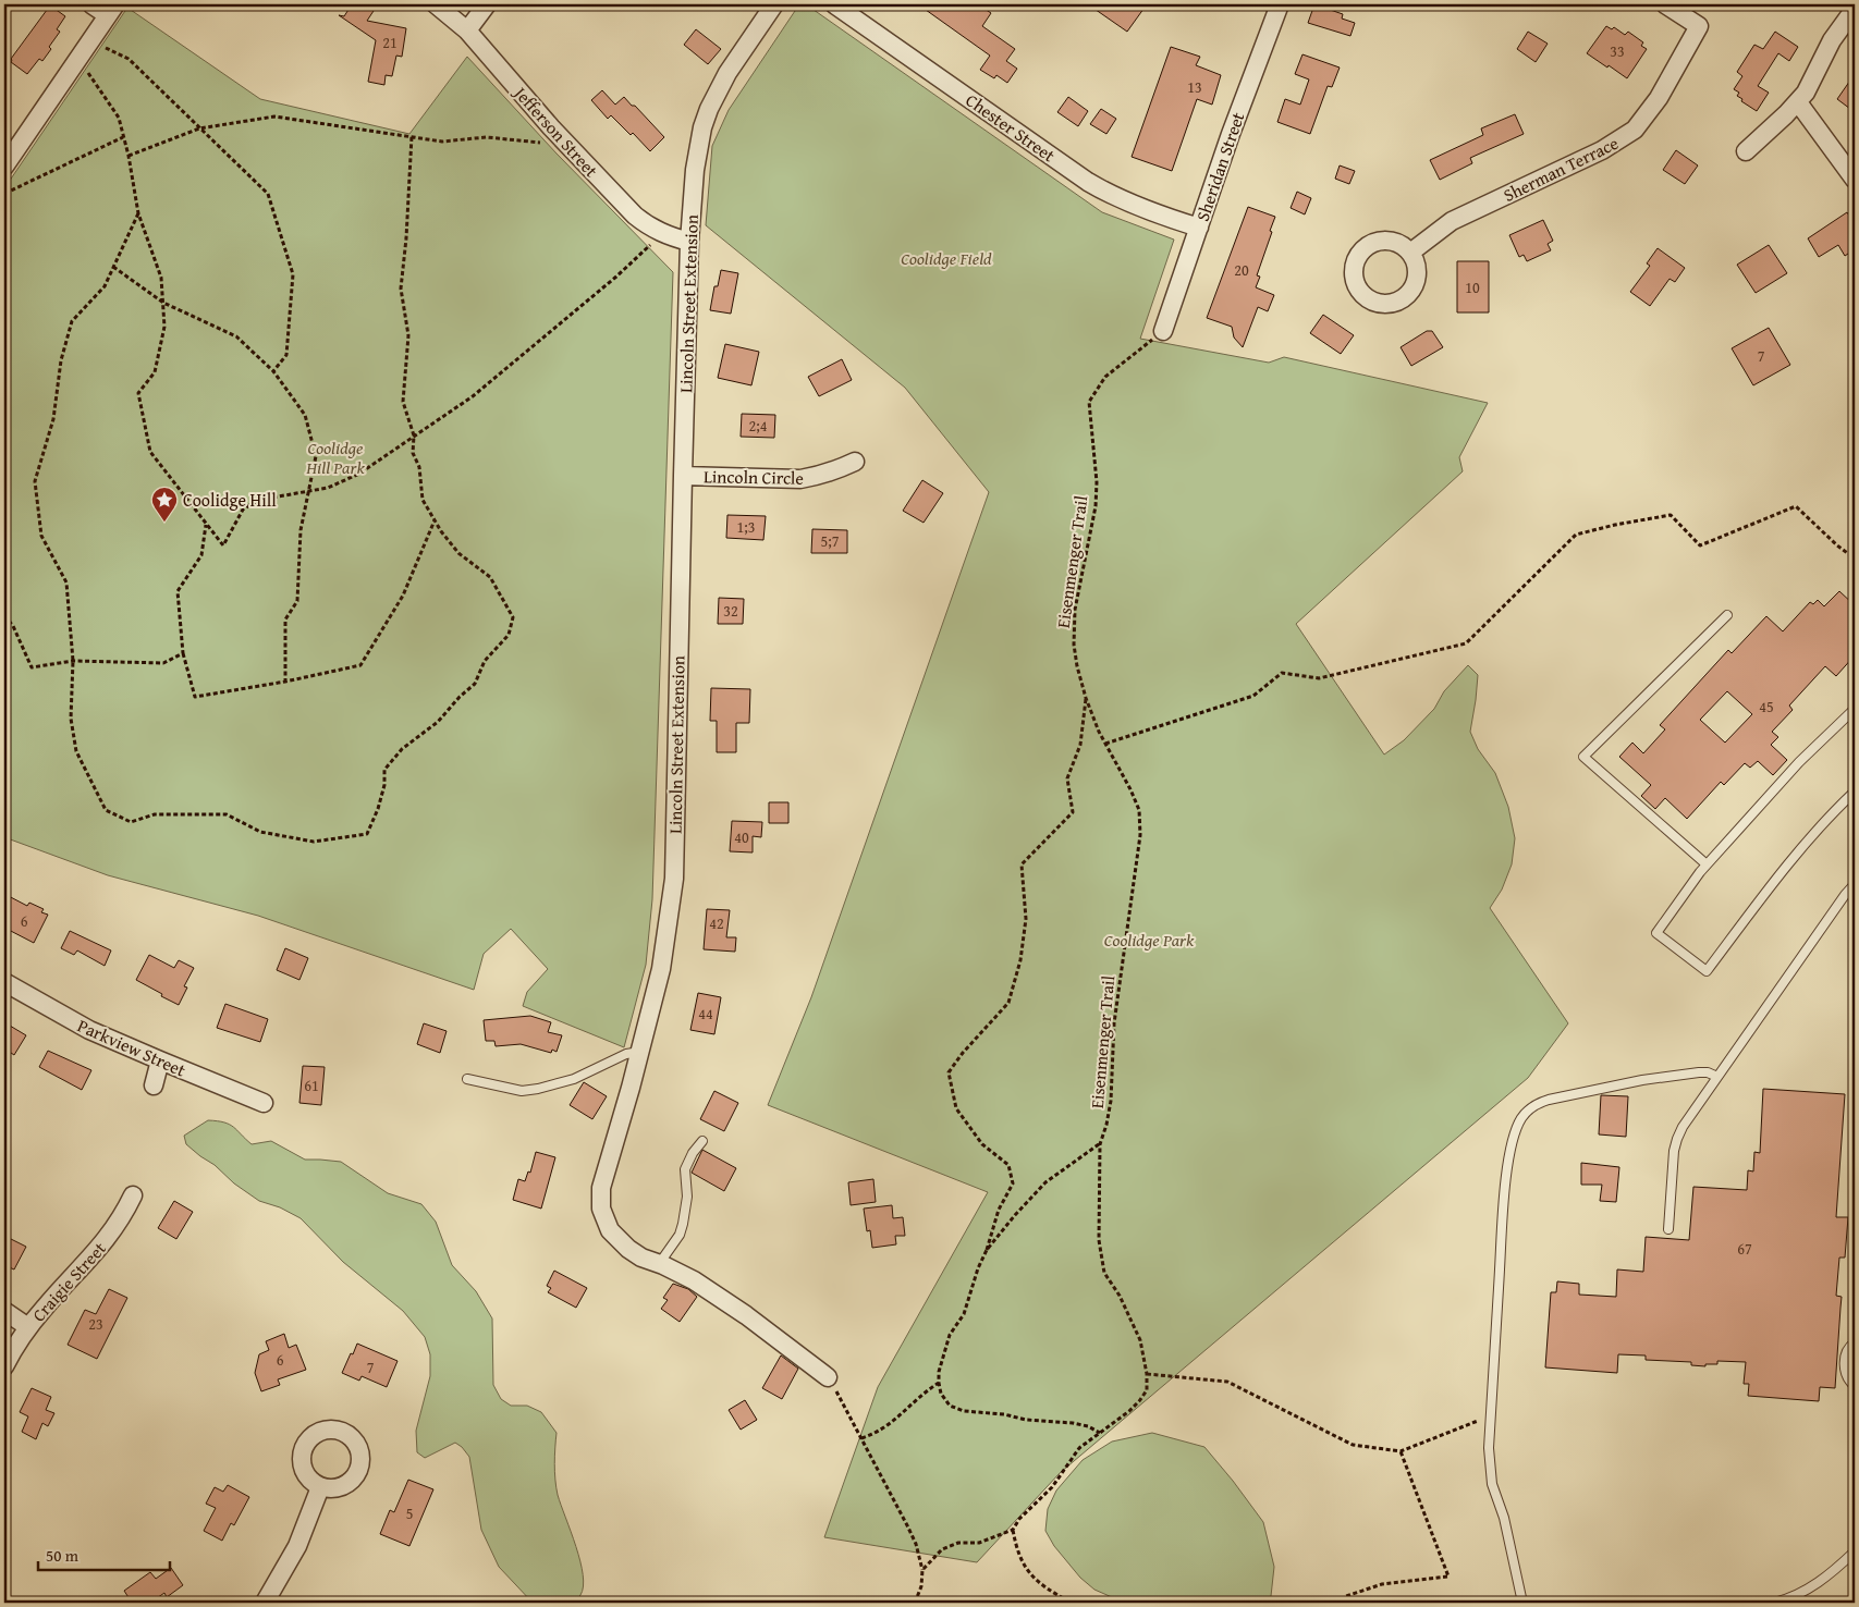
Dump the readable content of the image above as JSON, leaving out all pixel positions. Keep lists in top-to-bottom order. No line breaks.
{"streets":{"street":["Chester Street","Jefferson Street","Sheridan Street","Sherman Terrace","Lincoln Street Extension","Lincoln Circle","Parkview Street","Craigie Street"],"path":["Eisenmenger Trail"]},"crossings":[["Chester Street","Sheridan Street"],["Jefferson Street","Lincoln Street Extension"],["Sheridan Street","Eisenmenger Trail"],["Lincoln Street Extension","Lincoln Circle"]],"parks":["Coolidge Field","Coolidge Hill Park","Coolidge Park"],"places":{"place":["Coolidge Hill"]},"house_numbers":["21","33","13","20","10","7","2;4","1;3","5;7","32","45","40","6","42","44","61","67","23","6","7","5"],"scale_bar":"50 m"}
